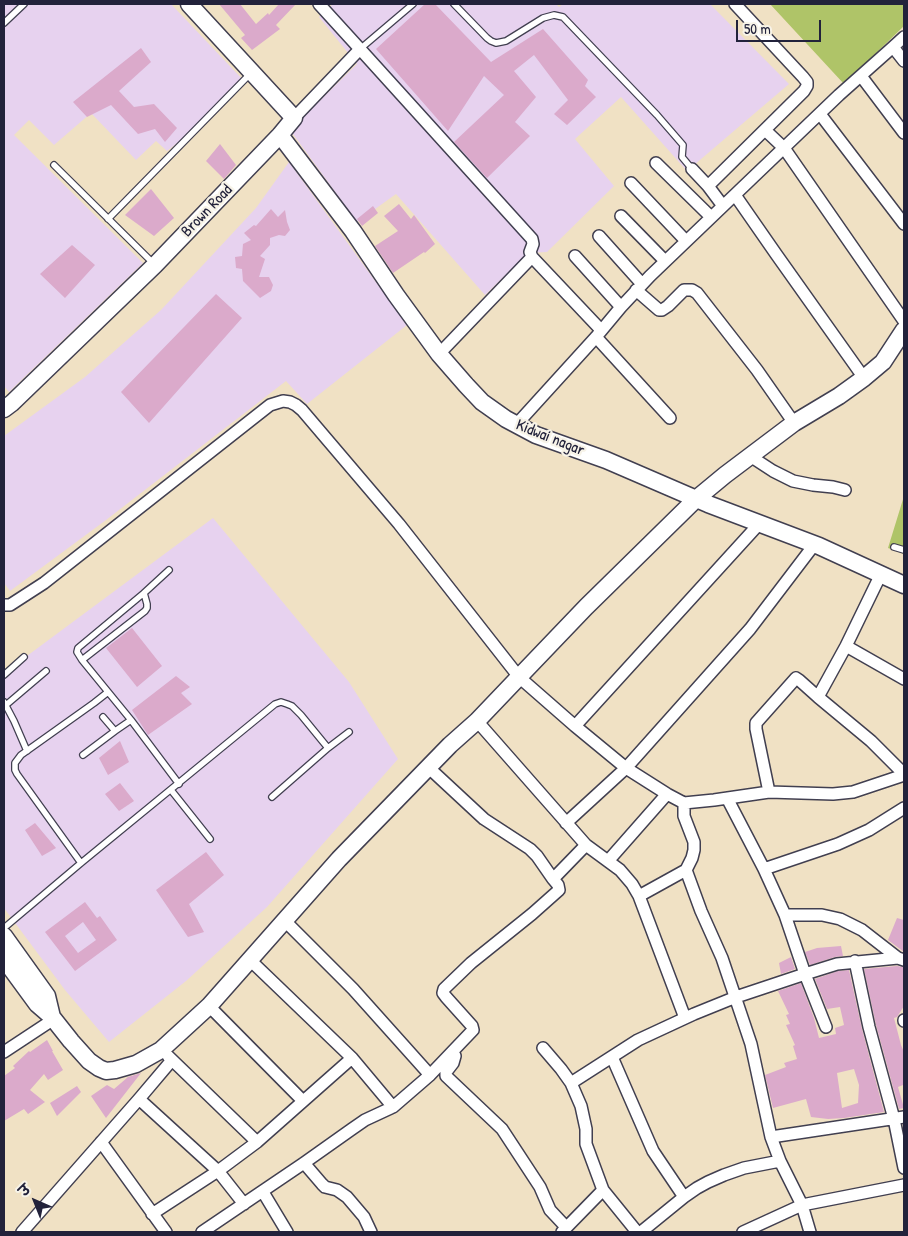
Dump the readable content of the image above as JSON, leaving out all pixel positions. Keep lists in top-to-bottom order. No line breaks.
{"streets":{"street":["Brown Road","Kidwai nagar"]},"crossings":[["Brown Road","Kidwai nagar"]],"scale_bar":"50 m","north":"top left"}
